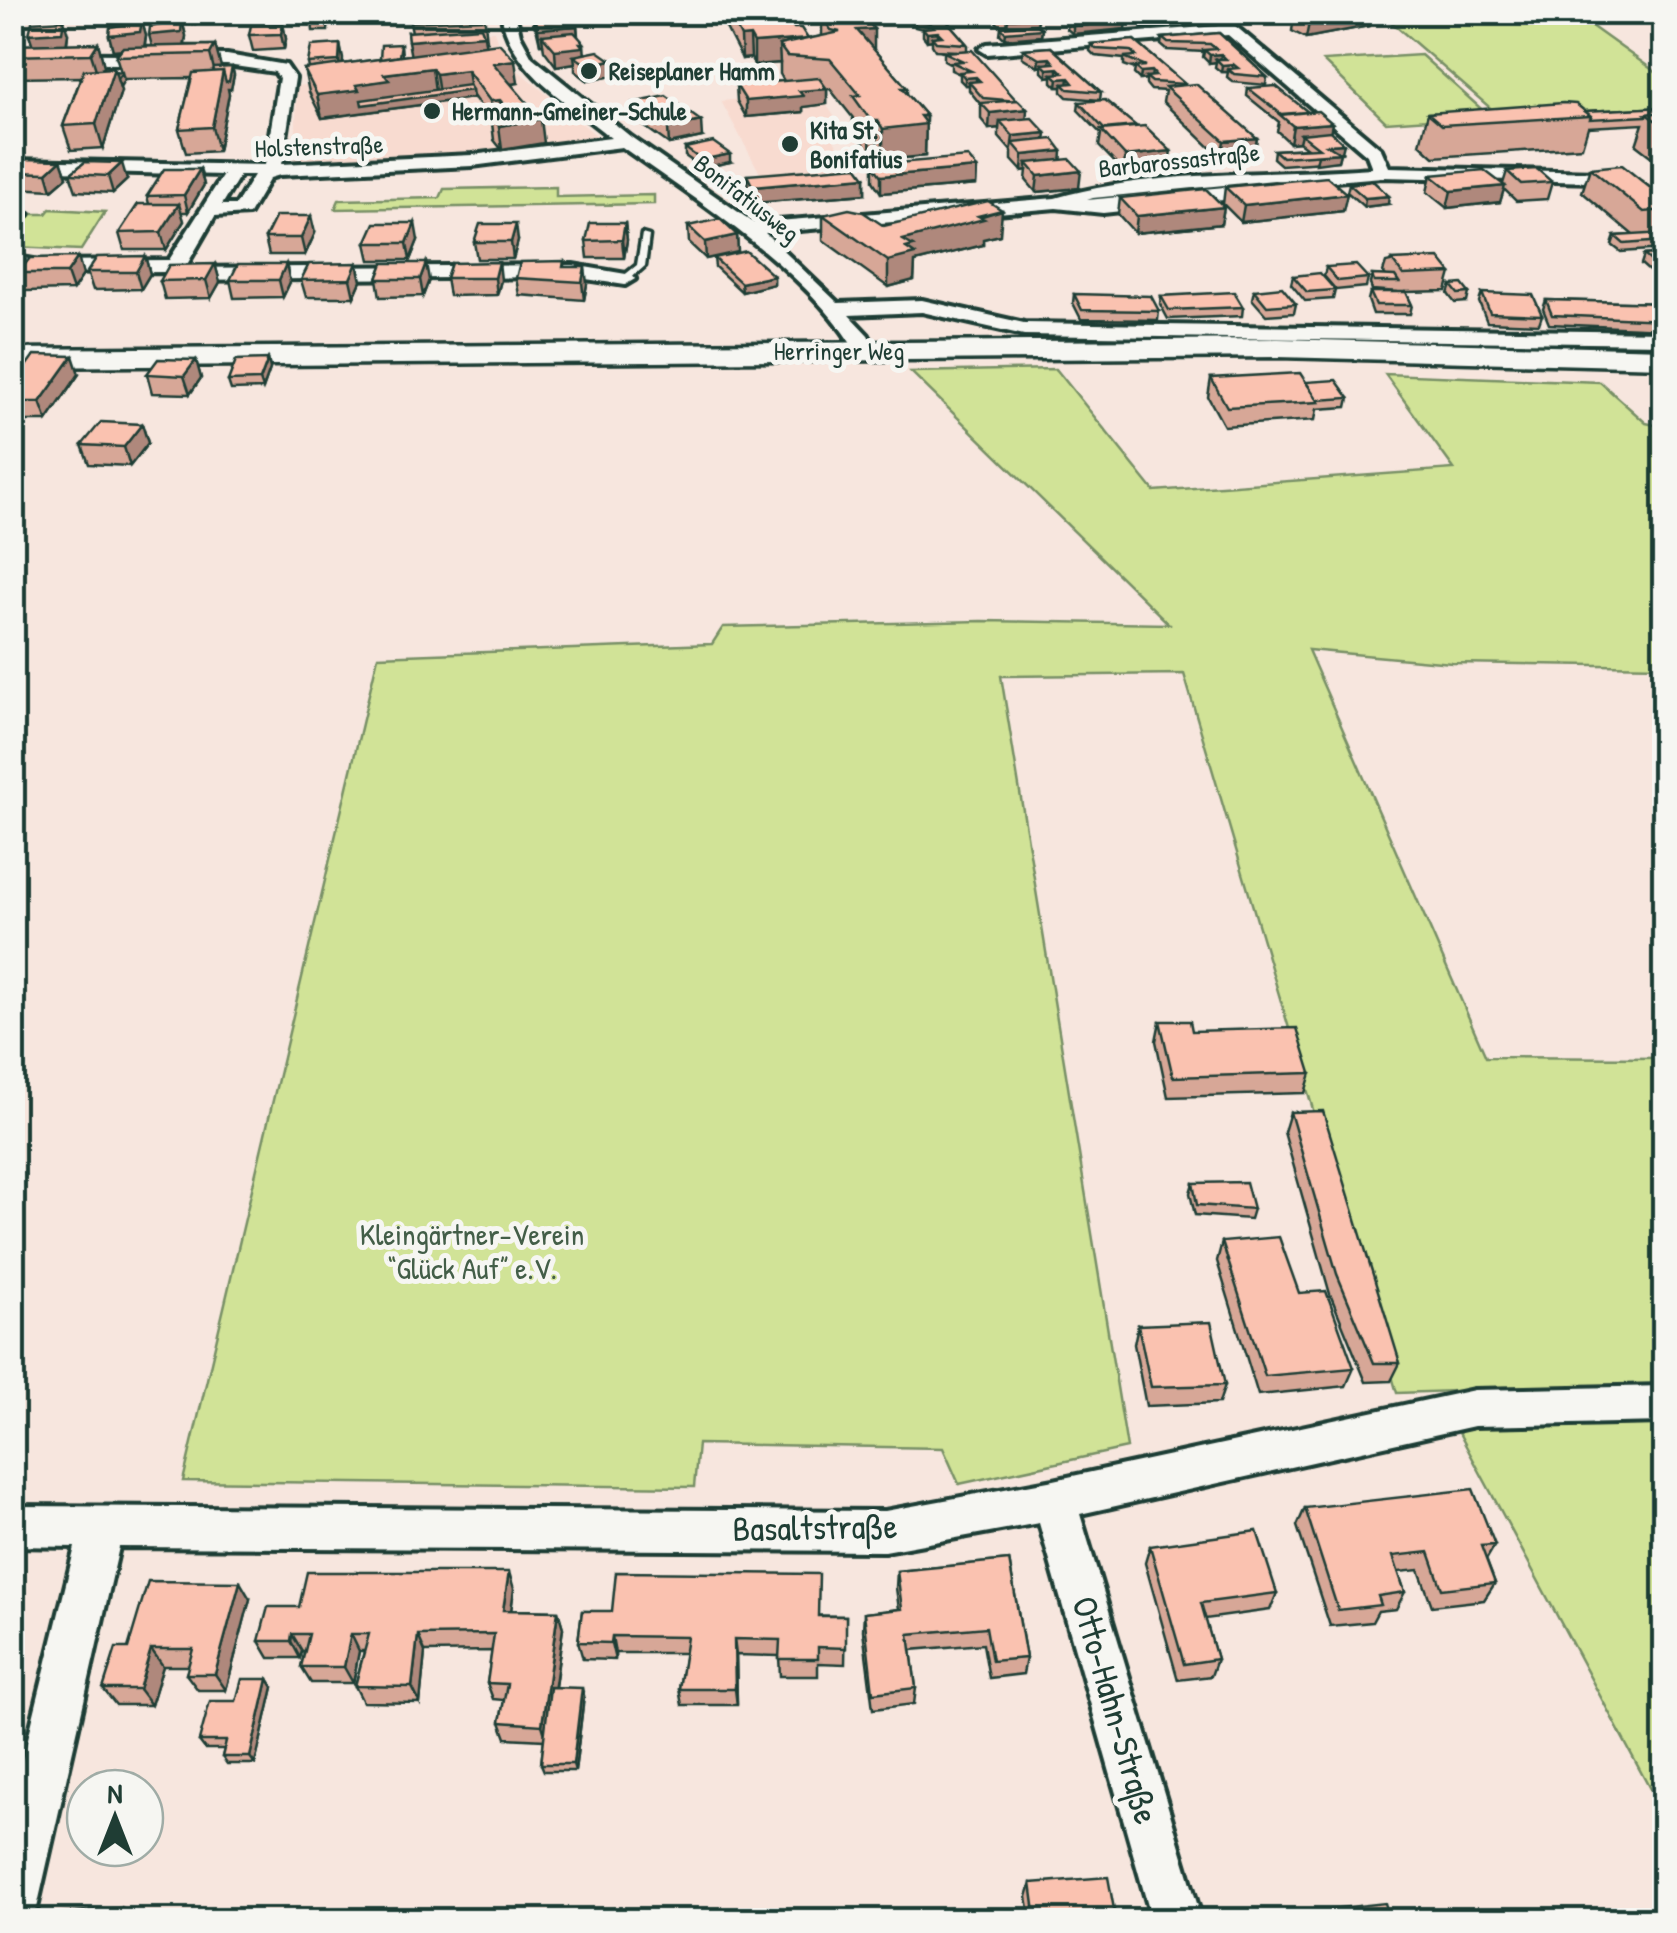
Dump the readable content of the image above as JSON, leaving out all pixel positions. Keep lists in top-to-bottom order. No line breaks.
{"streets":{"main road":["Herringer Weg"],"street":["Holstenstraße","Barbarossastraße","Bonifatiusweg","Basaltstraße","Otto-Hahn-Straße"]},"crossings":[["Holstenstraße","Bonifatiusweg"],["Barbarossastraße","Bonifatiusweg"],["Bonifatiusweg","Herringer Weg"],["Basaltstraße","Otto-Hahn-Straße"]],"parks":["Kleingärtner-Verein “Glück Auf” e.V."],"places":["Reiseplaner Hamm","Hermann-Gmeiner-Schule","Kita St. Bonifatius"],"north":"top"}
